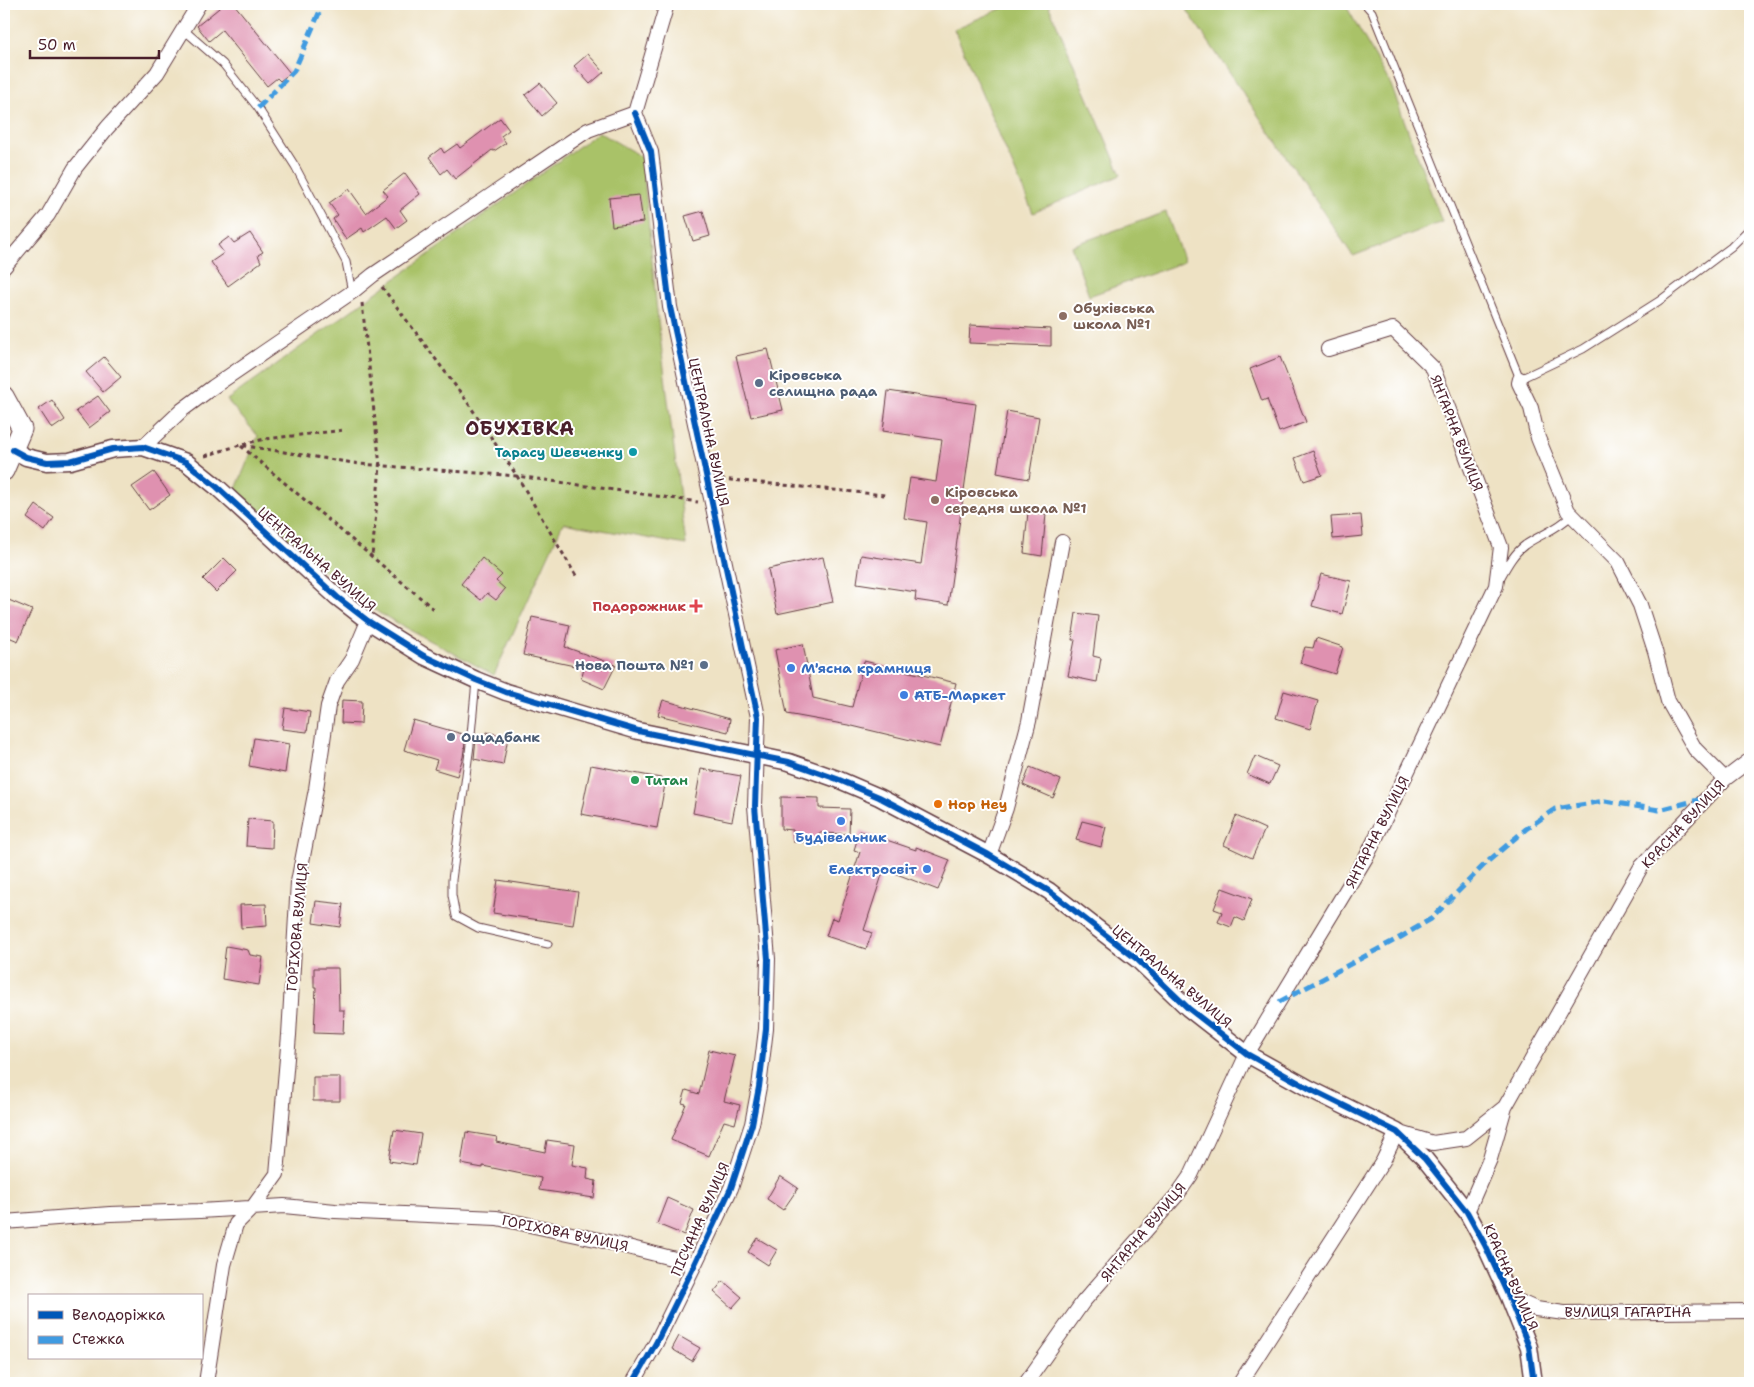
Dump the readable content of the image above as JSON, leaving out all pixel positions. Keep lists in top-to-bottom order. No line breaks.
{"streets":{"street":["ЦЕНТРАЛЬНА ВУЛИЦЯ","ЯНТАРНА ВУЛИЦЯ","КРАСНА ВУЛИЦЯ","ГОРІХОВА ВУЛИЦЯ","ПІСЧАНА ВУЛИЦЯ","ВУЛИЦЯ ГАГАРІНА"]},"crossings":[["ЦЕНТРАЛЬНА ВУЛИЦЯ","ЯНТАРНА ВУЛИЦЯ"],["ЦЕНТРАЛЬНА ВУЛИЦЯ","КРАСНА ВУЛИЦЯ"],["ЦЕНТРАЛЬНА ВУЛИЦЯ","ГОРІХОВА ВУЛИЦЯ"],["ЦЕНТРАЛЬНА ВУЛИЦЯ","ПІСЧАНА ВУЛИЦЯ"],["КРАСНА ВУЛИЦЯ","ВУЛИЦЯ ГАГАРІНА"],["ГОРІХОВА ВУЛИЦЯ","ПІСЧАНА ВУЛИЦЯ"]],"districts":["ОБУХІВКА"],"places":{"other":["Обухівська школа №1","Кіровська селищна рада","Тарасу Шевченку","Кіровська середня школа №1","Нова Пошта №1","М'ясна крамниця","АТБ-Маркет","Ощадбанк","Титан","Hop Hey","Будівельник","Електросвіт"],"health":["Подорожник"]},"legend":["Велодоріжка","Стежка"],"scale_bar":"50 m"}
